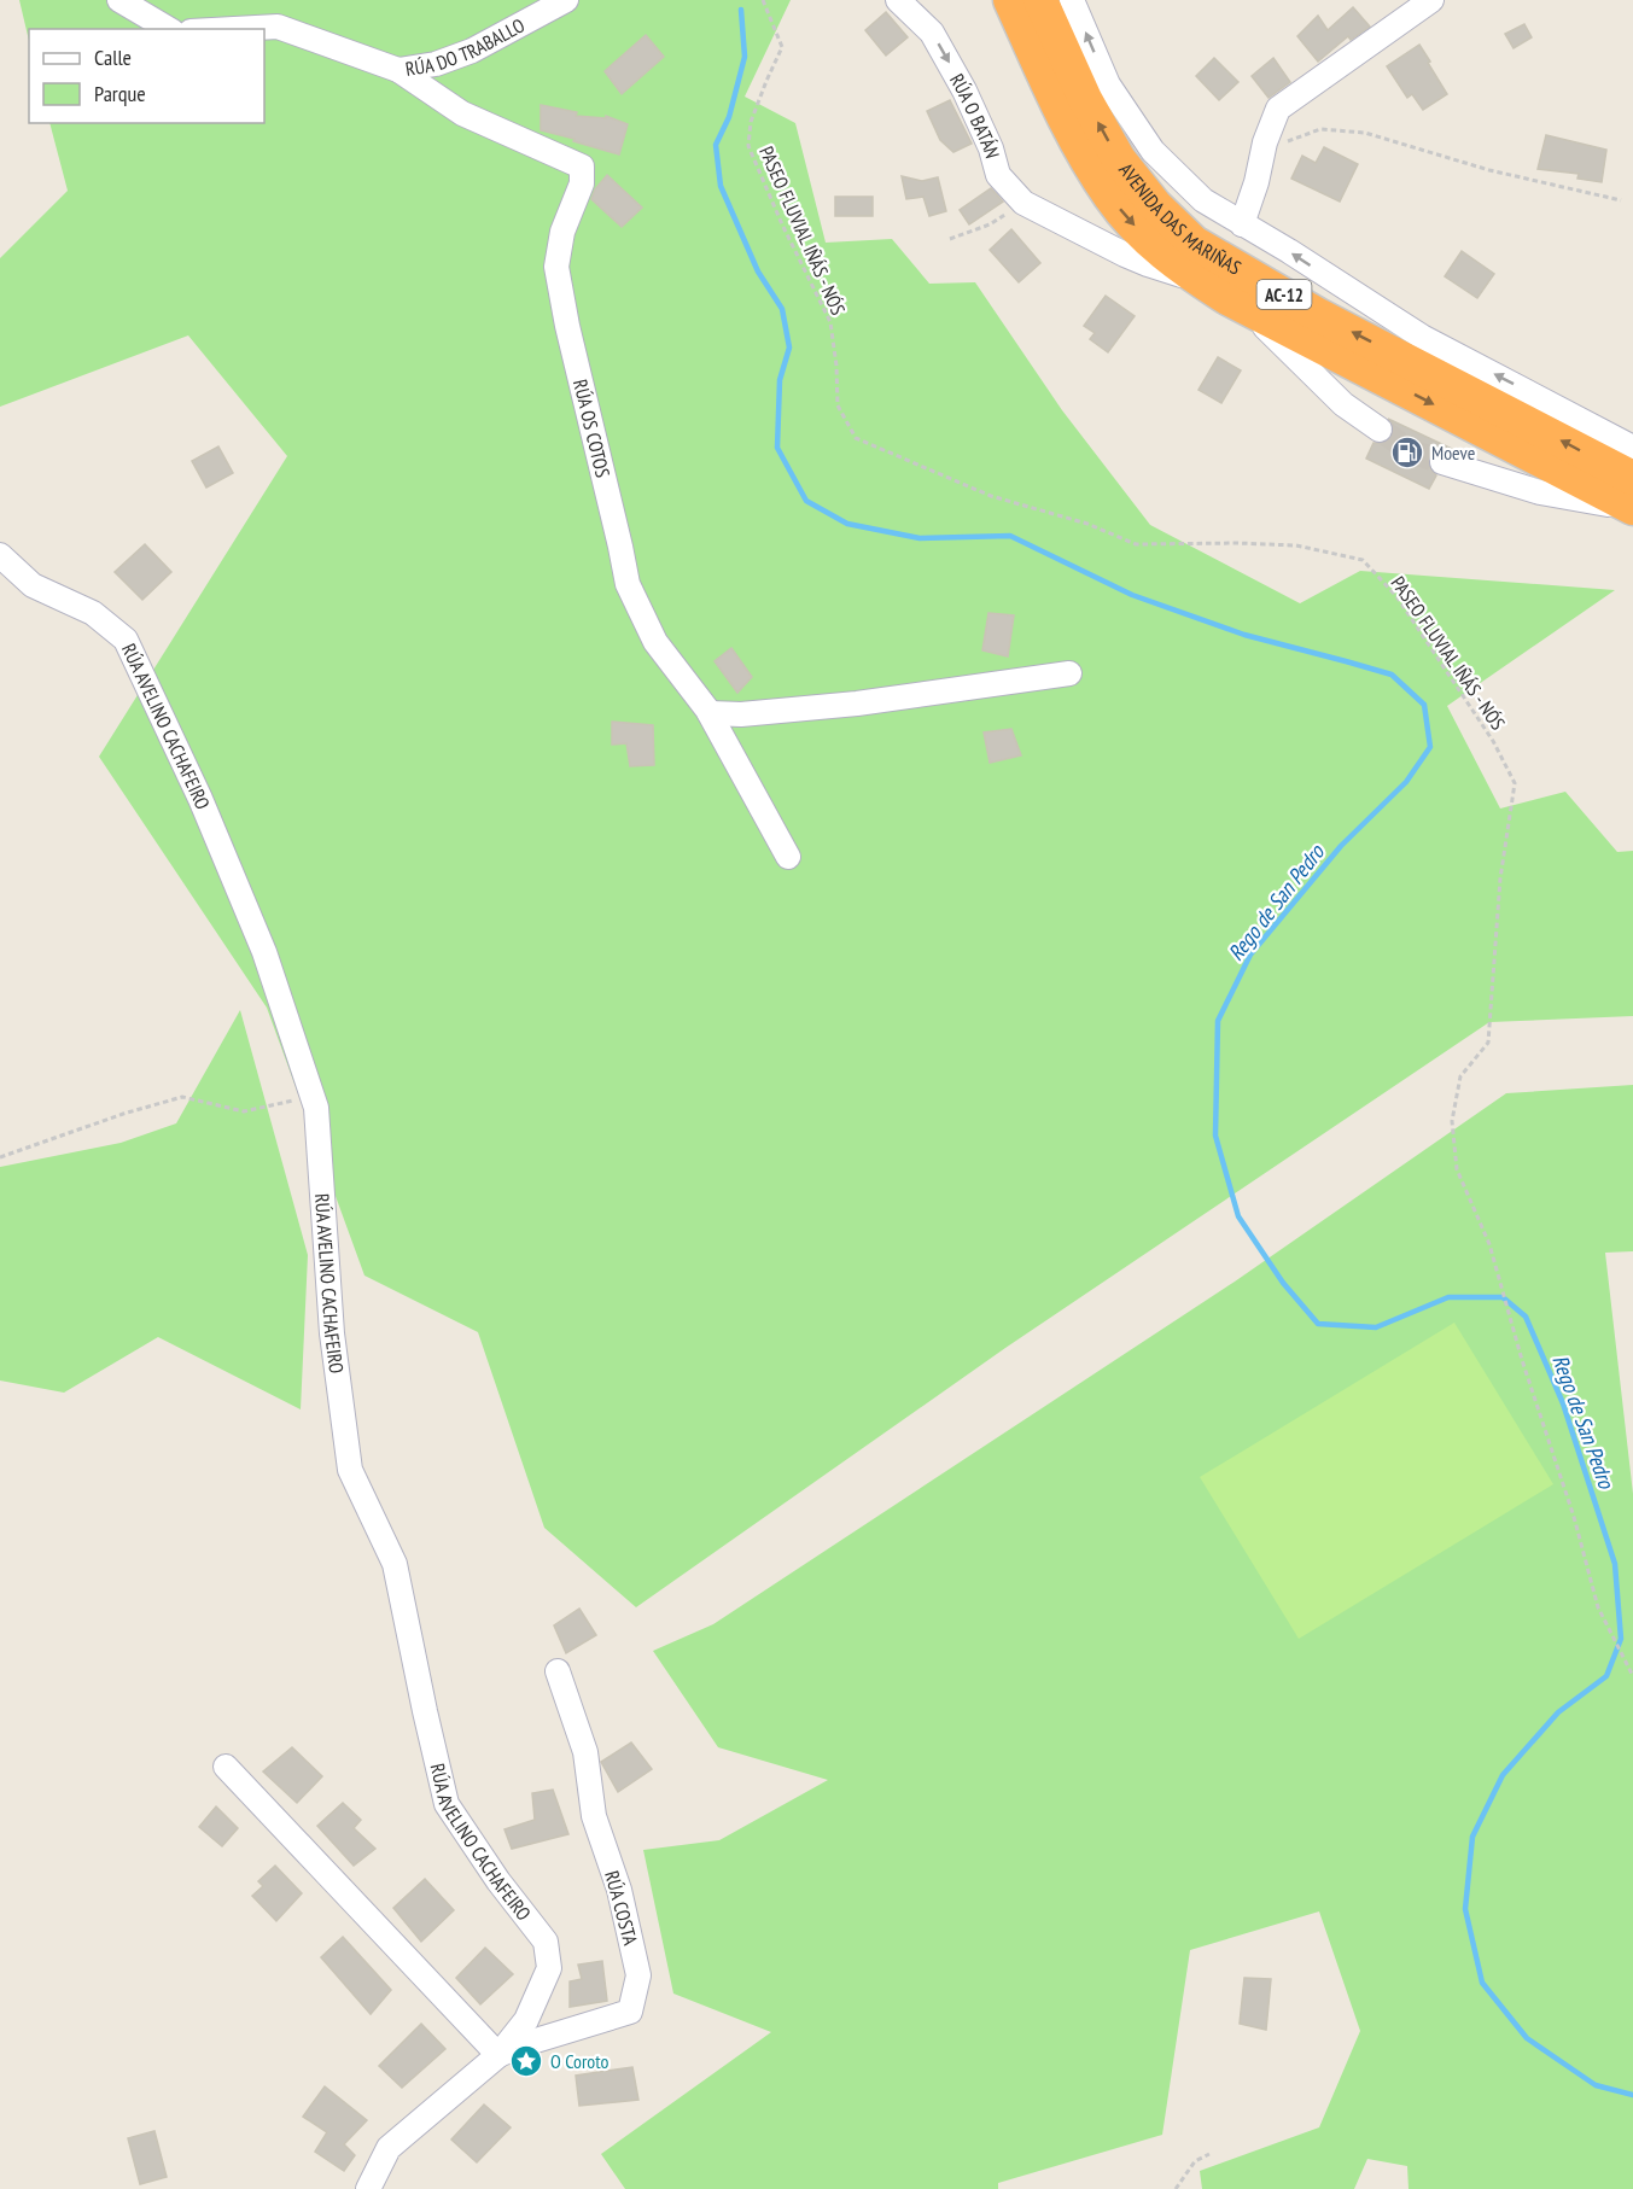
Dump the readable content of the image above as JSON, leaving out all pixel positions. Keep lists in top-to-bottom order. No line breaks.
{"streets":{"highway":["AVENIDA DAS MARIÑAS","AC-12"],"street":["RÚA DO TRABALLO","RÚA O BATÁN","RÚA OS COTOS","RÚA AVELINO CACHAFEIRO","RÚA COSTA"],"path":["PASEO FLUVIAL IÑÁS - NÓS"]},"crossings":[["RÚA DO TRABALLO","RÚA OS COTOS"],["RÚA O BATÁN","AVENIDA DAS MARIÑAS"],["RÚA AVELINO CACHAFEIRO","RÚA COSTA"]],"one_way":["RÚA O BATÁN"],"water":["Rego de San Pedro"],"places":{"fuel station":["Moeve"],"place":["O Coroto"]},"legend":["Calle","Parque"]}
